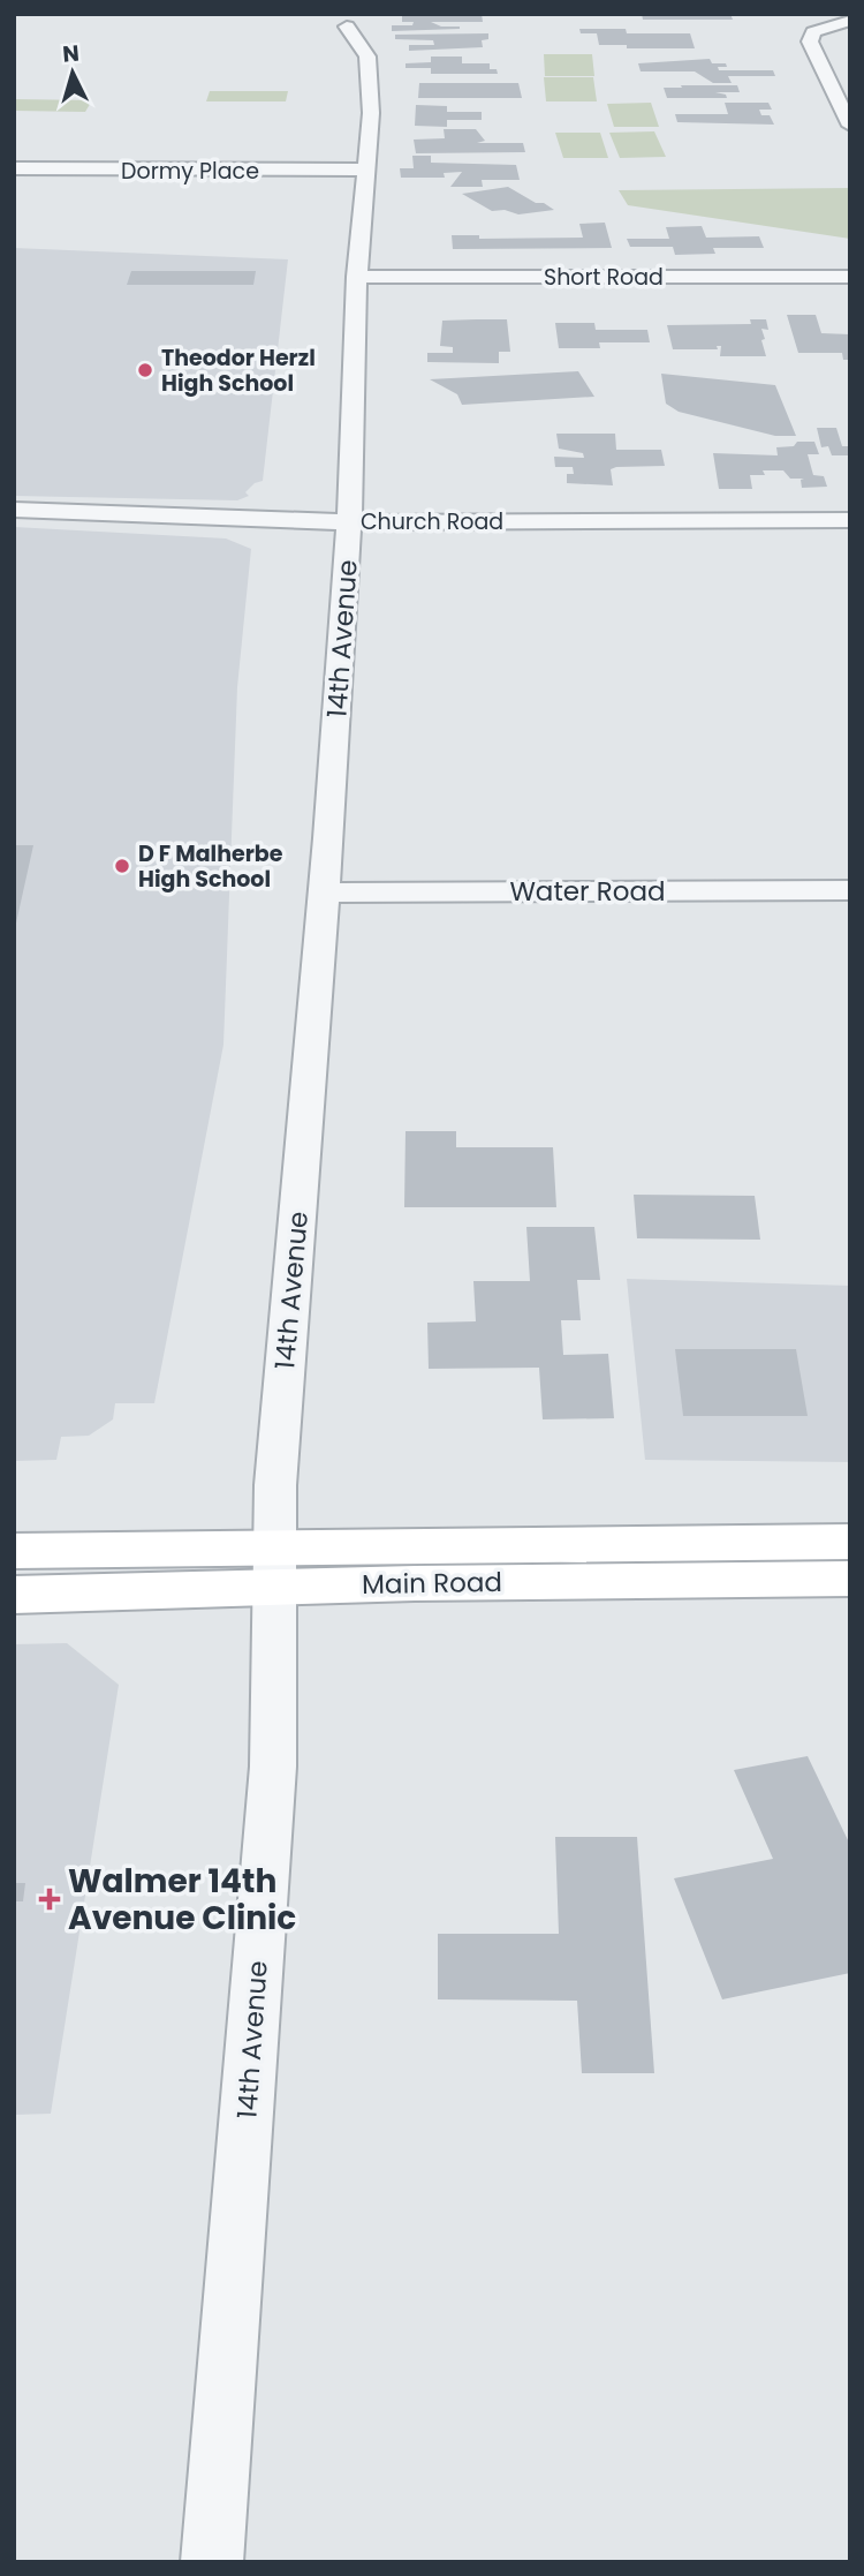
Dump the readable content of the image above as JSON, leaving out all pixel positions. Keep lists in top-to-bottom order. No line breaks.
{"streets":{"main road":["Main Road"],"street":["Dormy Place","Short Road","Church Road","14th Avenue","Water Road"]},"crossings":[["Dormy Place","14th Avenue"],["Short Road","14th Avenue"],["Church Road","14th Avenue"],["14th Avenue","Water Road"],["14th Avenue","Main Road"]],"places":{"other":["Theodor Herzl High School","D F Malherbe High School"],"health":["Walmer 14th Avenue Clinic"]},"north":"top"}
